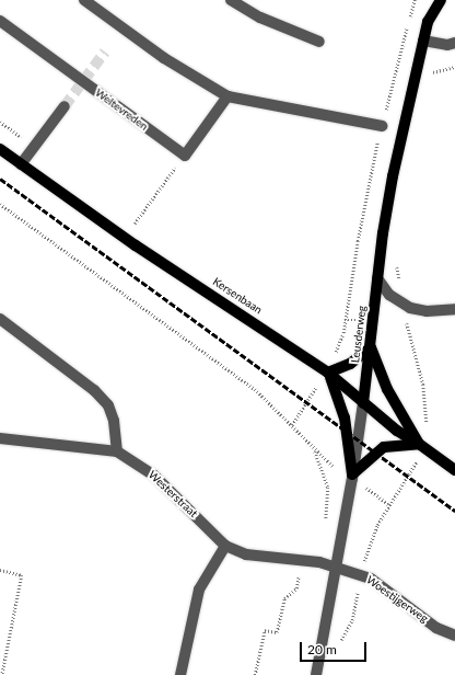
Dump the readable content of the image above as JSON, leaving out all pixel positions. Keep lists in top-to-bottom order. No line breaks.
{"streets":{"main road":["Kersenbaan","Leusderweg"],"street":["Weltevreden","Westerstraat","Woestijgerweg"]},"crossings":[["Kersenbaan","Leusderweg"],["Leusderweg","Westerstraat"],["Leusderweg","Woestijgerweg"],["Westerstraat","Woestijgerweg"]],"scale_bar":"20 m"}
